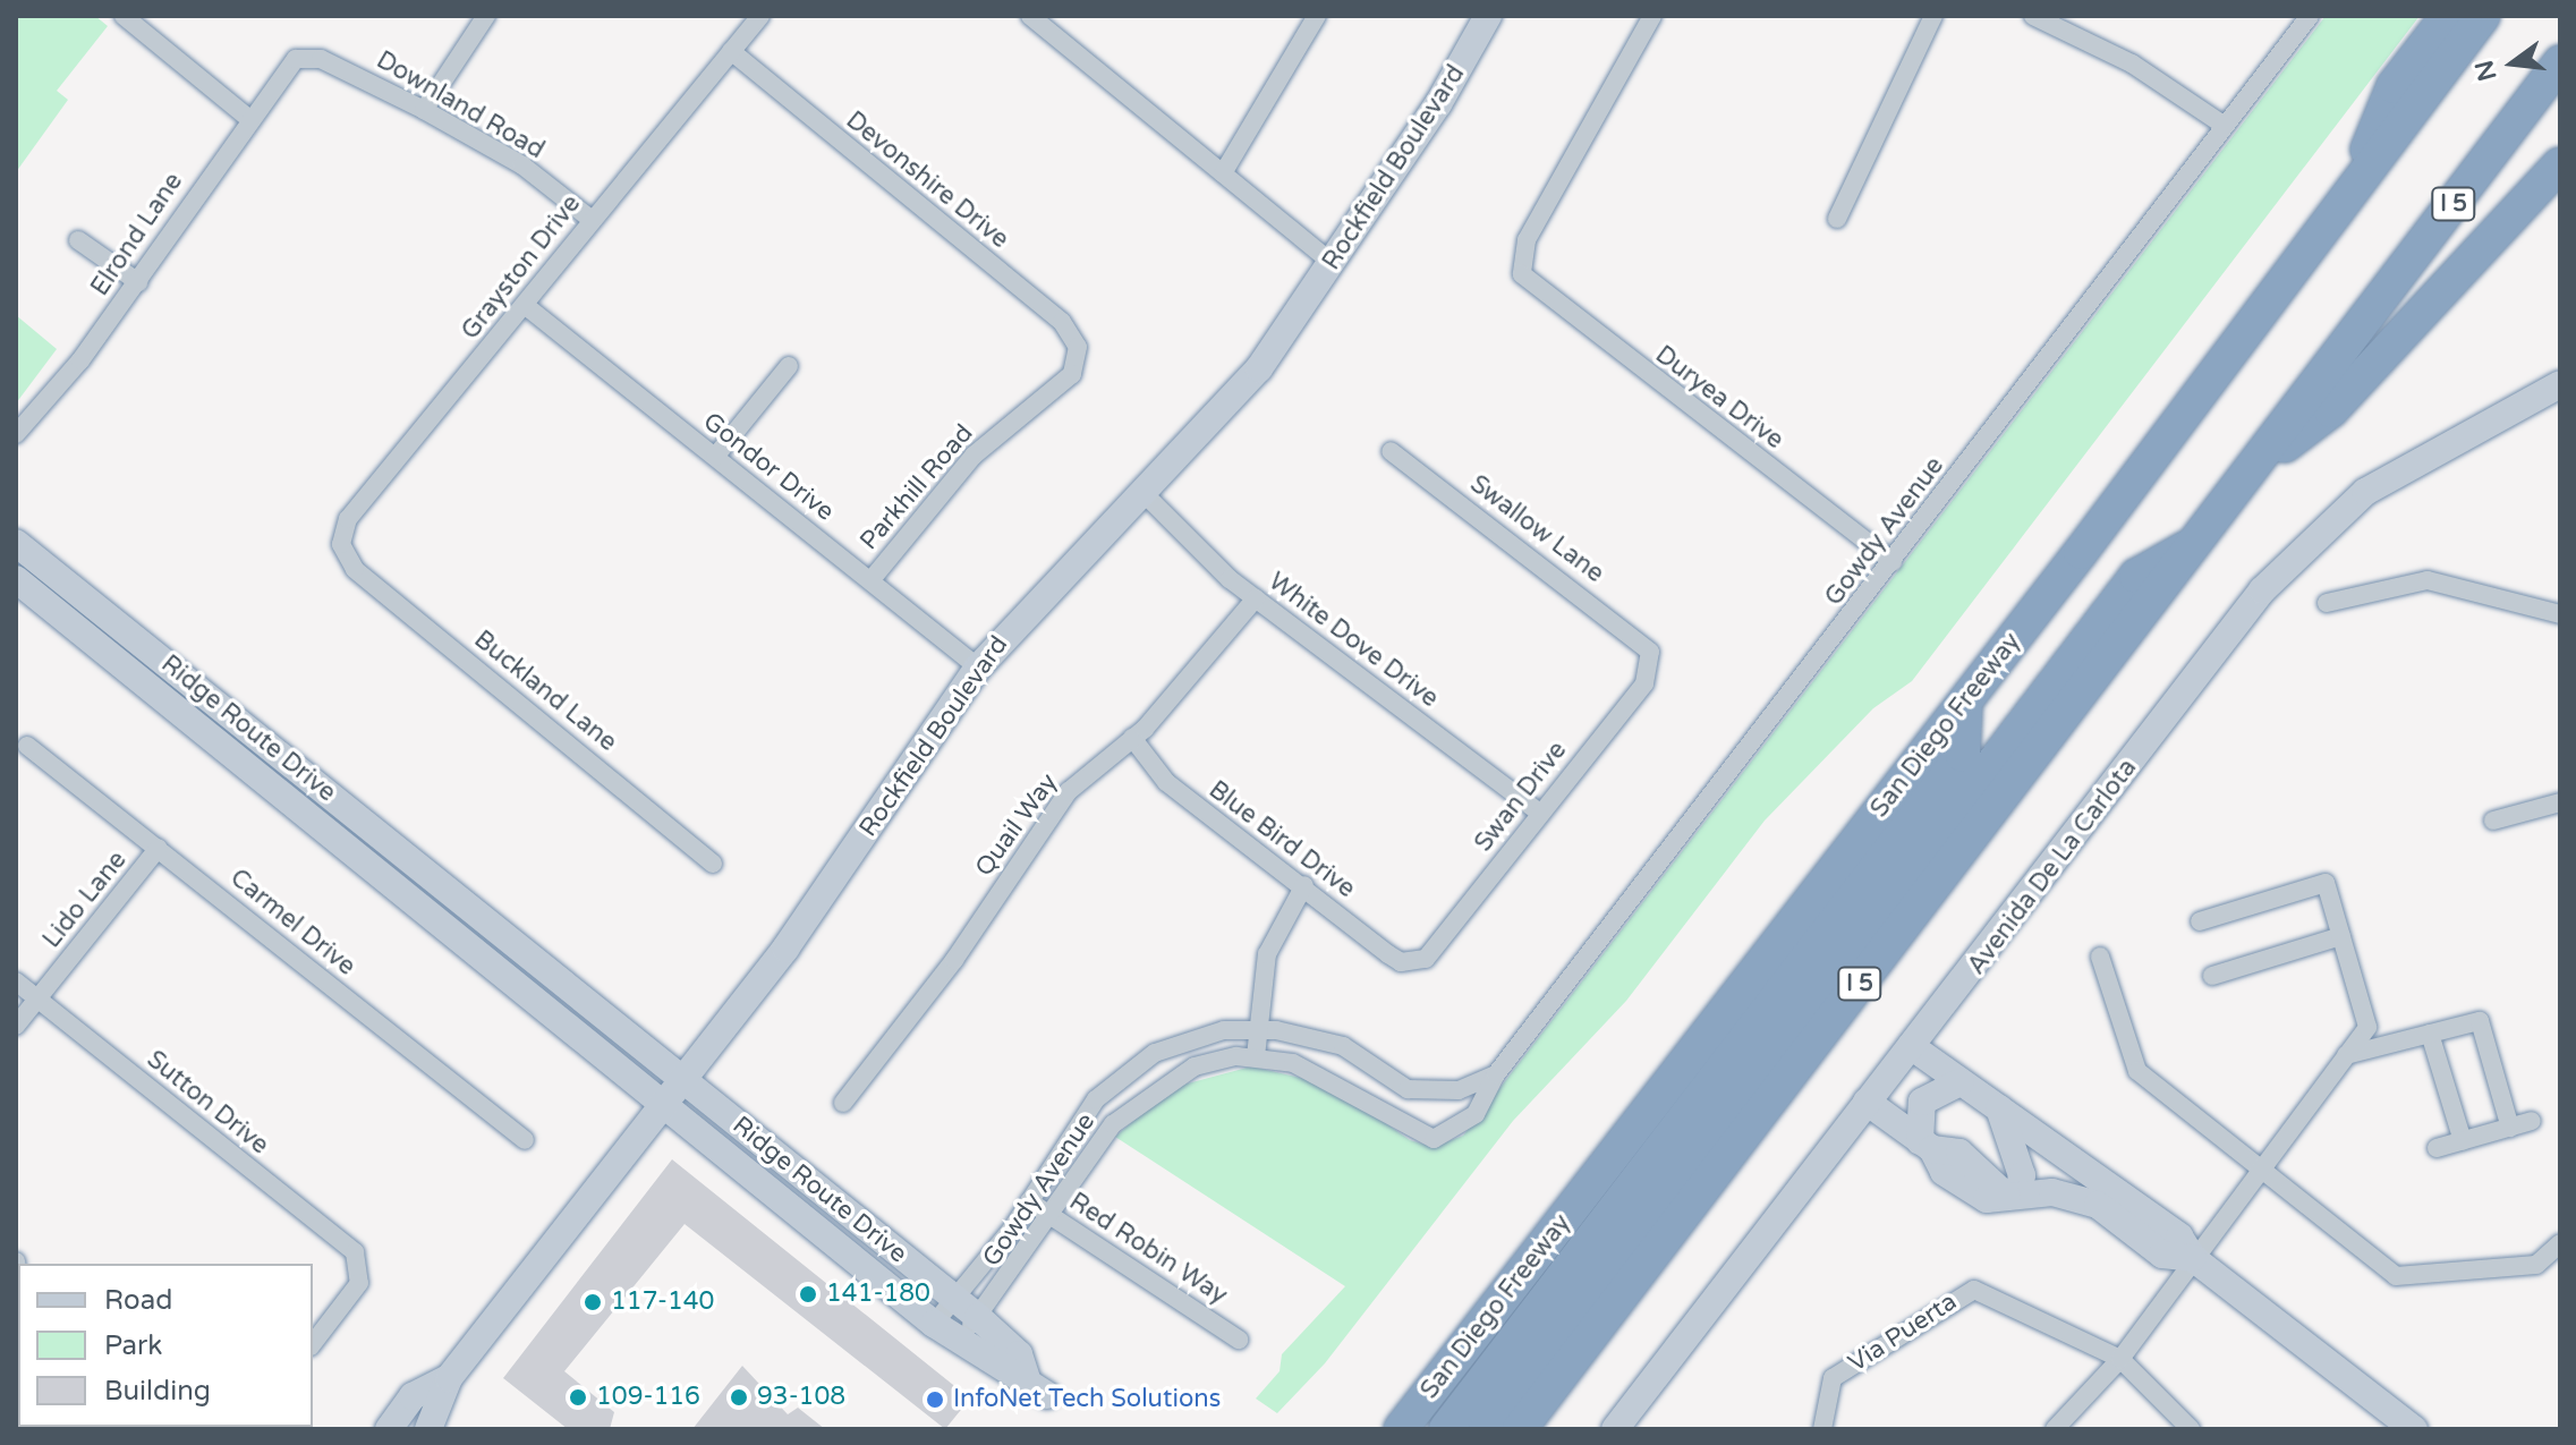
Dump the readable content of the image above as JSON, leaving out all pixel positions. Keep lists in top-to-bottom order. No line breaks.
{"streets":{"highway":["I 5","San Diego Freeway"],"main road":["Rockfield Boulevard","Ridge Route Drive","Avenida De La Carlota"],"street":["Downland Road","Devonshire Drive","Elrond Lane","Grayston Drive","Duryea Drive","Gondor Drive","Parkhill Road","Swallow Lane","Gowdy Avenue","White Dove Drive","Buckland Lane","Swan Drive","Quail Way","Blue Bird Drive","Lido Lane","Carmel Drive","Sutton Drive","Red Robin Way","Via Puerta"]},"crossings":[["Downland Road","Elrond Lane"],["Downland Road","Grayston Drive"],["Rockfield Boulevard","Gondor Drive"],["Rockfield Boulevard","White Dove Drive"],["Rockfield Boulevard","Ridge Route Drive"],["Devonshire Drive","Grayston Drive"],["Devonshire Drive","Parkhill Road"],["Grayston Drive","Gondor Drive"],["Grayston Drive","Buckland Lane"],["Duryea Drive","Gowdy Avenue"],["Gondor Drive","Parkhill Road"],["Swallow Lane","Swan Drive"],["Gowdy Avenue","Ridge Route Drive"],["Gowdy Avenue","Red Robin Way"],["White Dove Drive","Swan Drive"],["White Dove Drive","Quail Way"],["Swan Drive","Blue Bird Drive"],["Quail Way","Blue Bird Drive"],["Lido Lane","Carmel Drive"],["Lido Lane","Sutton Drive"]],"places":["141-180","117-140","109-116","93-108","InfoNet Tech Solutions"],"legend":["Road","Park","Building"],"north":"left"}
